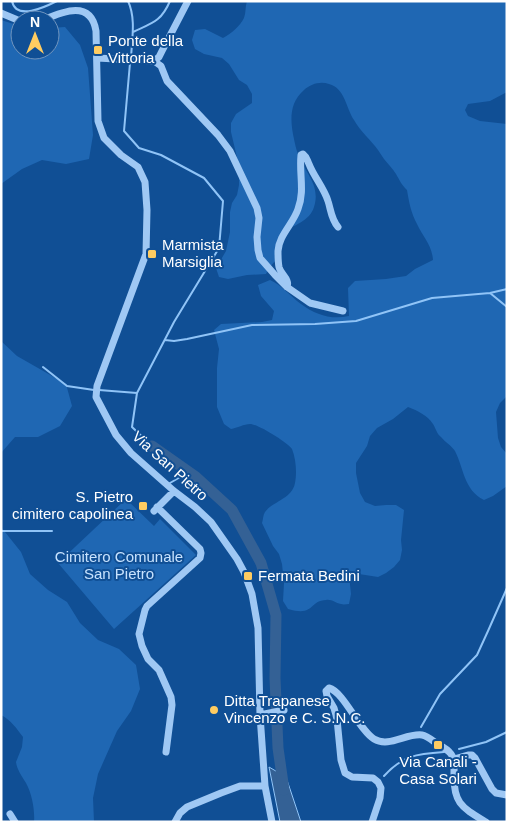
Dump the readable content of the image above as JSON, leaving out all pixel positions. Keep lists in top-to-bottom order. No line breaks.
{"streets":{"street":["Via San Pietro"]},"parks":["Cimitero Comunale San Pietro"],"places":{"transit":["Ponte della Vittoria","Marmista Marsiglia","S. Pietro cimitero capolinea","Fermata Bedini","Via Canali - Casa Solari"],"other":["Ditta Trapanese Vincenzo e C. S.N.C."]},"north":"top"}
